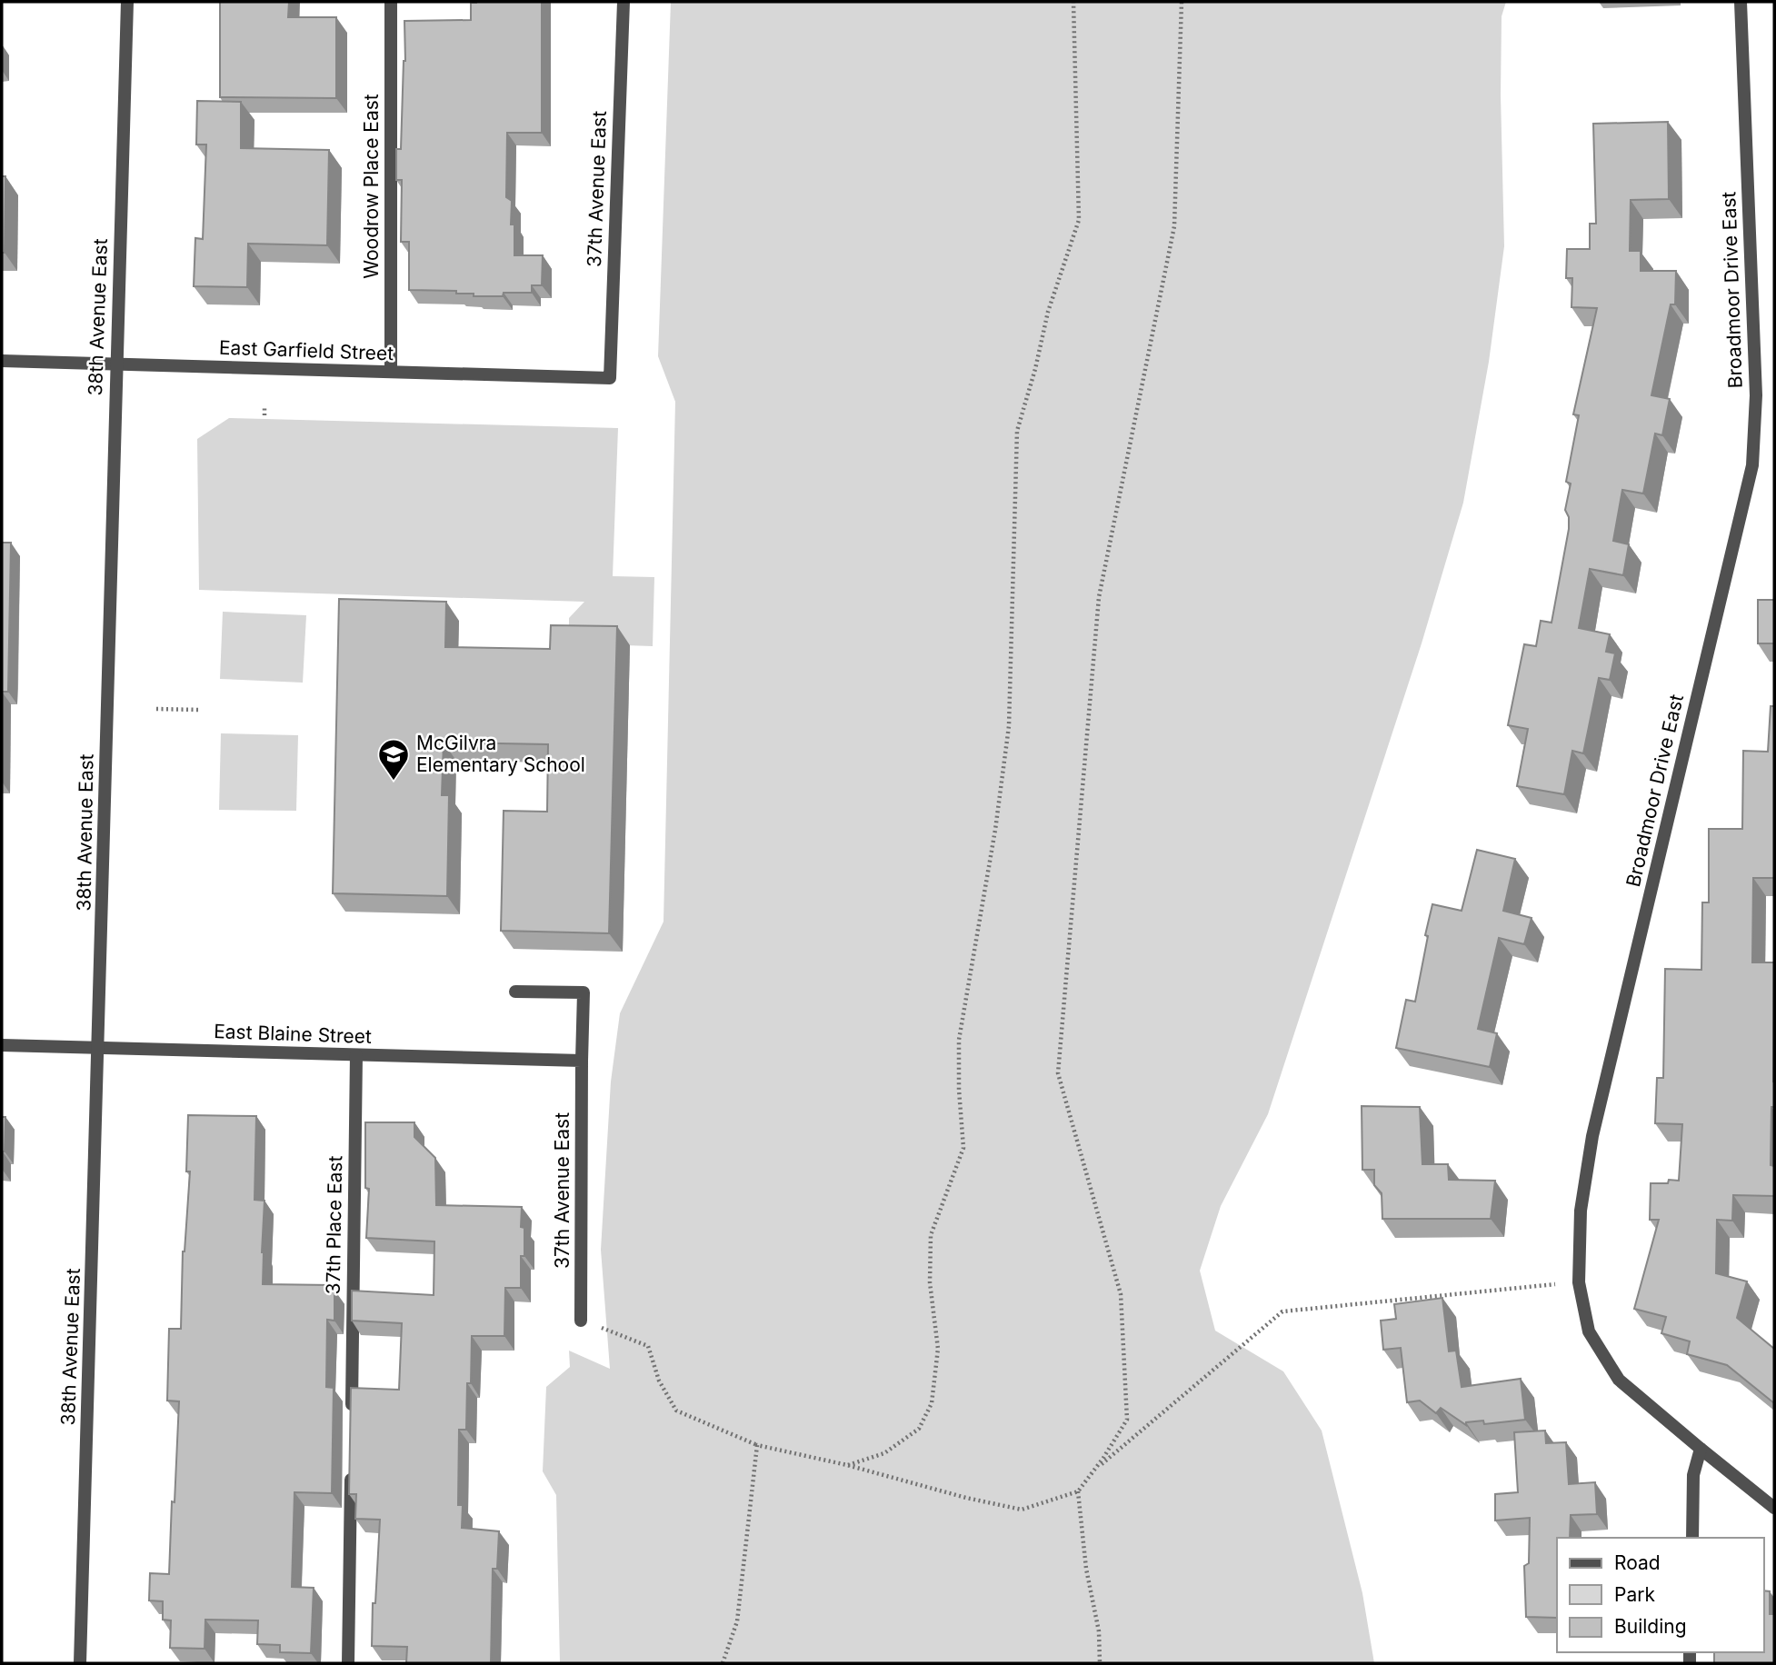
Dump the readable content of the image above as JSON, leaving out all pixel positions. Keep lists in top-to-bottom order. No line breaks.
{"streets":{"street":["Woodrow Place East","37th Avenue East","Broadmoor Drive East","38th Avenue East","East Garfield Street","East Blaine Street","37th Place East"]},"crossings":[["Woodrow Place East","East Garfield Street"],["37th Avenue East","East Garfield Street"],["37th Avenue East","East Blaine Street"],["38th Avenue East","East Garfield Street"],["38th Avenue East","East Blaine Street"],["East Blaine Street","37th Place East"]],"places":{"school or university":["McGilvra Elementary School"]},"legend":["Road","Park","Building"]}
